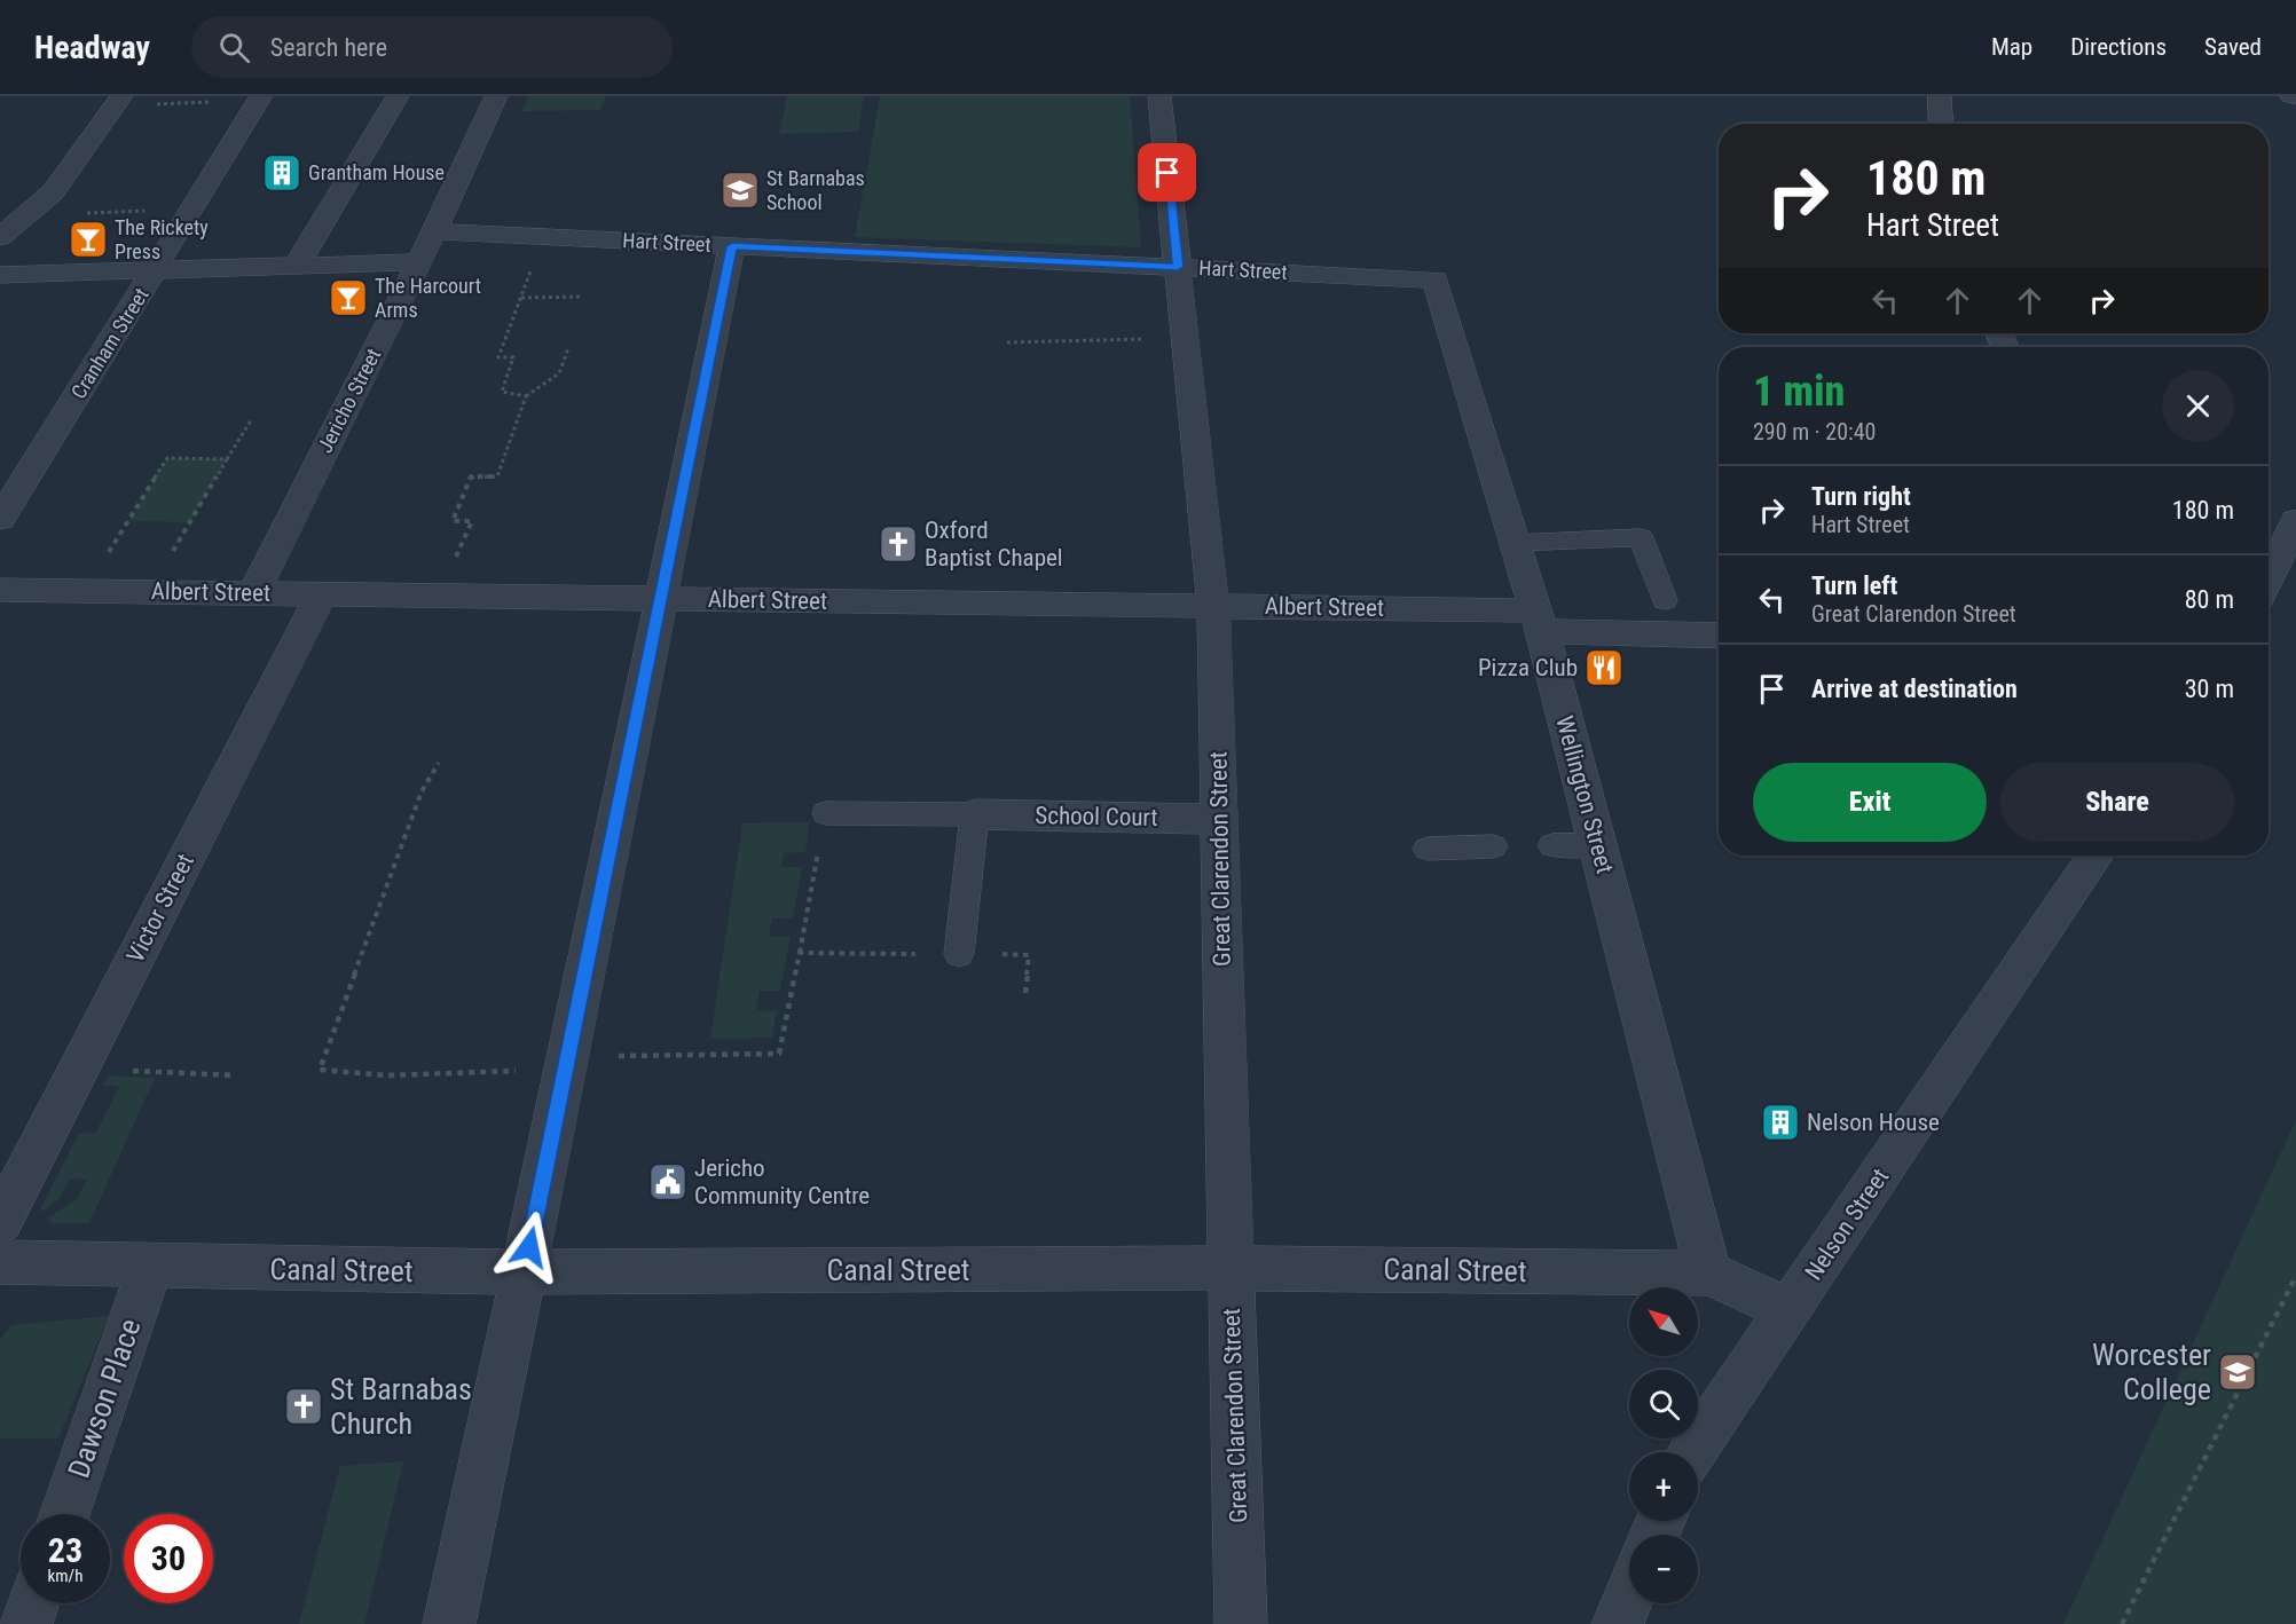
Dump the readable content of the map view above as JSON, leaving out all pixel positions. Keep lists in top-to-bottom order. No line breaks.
{"streets":{"street":["Hart Street","Cranham Street","Jericho Street","Albert Street","Wellington Street","School Court","Great Clarendon Street","Victor Street","Nelson Street","Canal Street","Dawson Place"]},"crossings":[["Hart Street","Jericho Street"],["Hart Street","Wellington Street"],["Hart Street","Great Clarendon Street"],["Jericho Street","Albert Street"],["Albert Street","Wellington Street"],["Albert Street","Great Clarendon Street"],["Albert Street","Victor Street"],["Wellington Street","Canal Street"],["School Court","Great Clarendon Street"],["Great Clarendon Street","Canal Street"],["Nelson Street","Canal Street"],["Canal Street","Dawson Place"]],"places":{"building":["Grantham House","Nelson House"],"school or university":["St Barnabas School","Worcester College"],"bar":["The Rickety Press","The Harcourt Arms"],"church":["Oxford Baptist Chapel","St Barnabas Church"],"restaurant":["Pizza Club"],"public building":["Jericho Community Centre"]},"north":"top left","page":{"header":"Headway","search":"Search here","nav":["Map","Directions","Saved"],"turn":["180 m","Hart Street"],"heading":["1 min","290 m · 20:40"],"list":[{"name":"Turn right","note":"Hart Street","value":"180 m"},{"name":"Turn left","note":"Great Clarendon Street","value":"80 m"},{"name":"Arrive at destination","value":"30 m"}],"buttons":["Exit","Share"],"map_buttons":["+","−"],"speed":"23 km/h","limit":"30"}}
